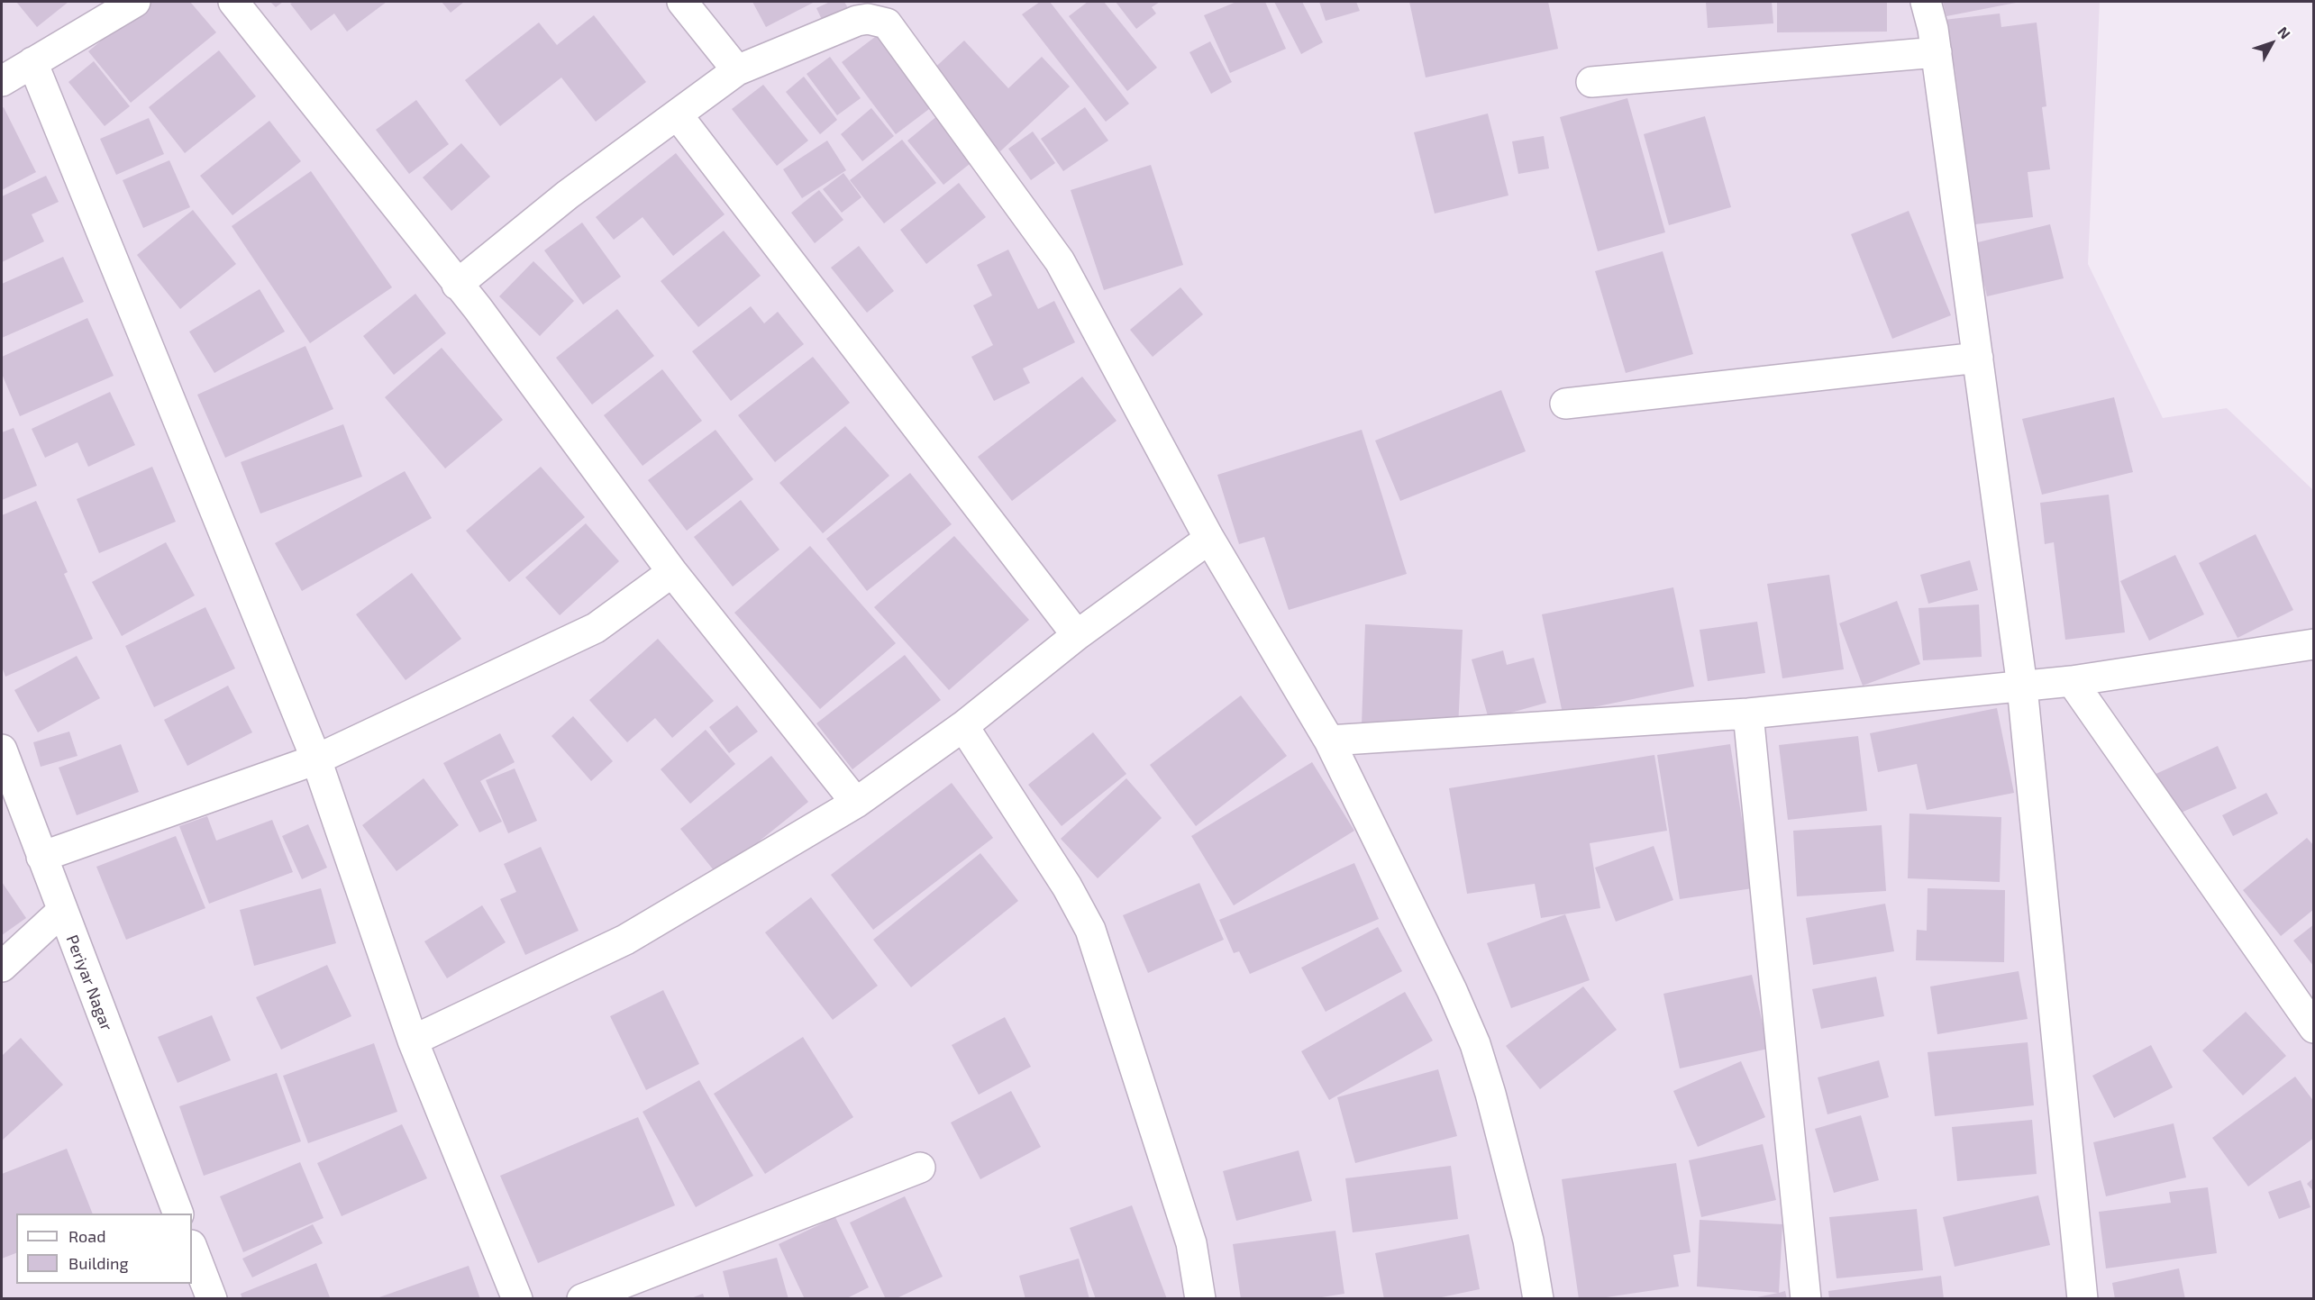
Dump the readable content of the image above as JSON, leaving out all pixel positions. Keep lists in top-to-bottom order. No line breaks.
{"streets":{"street":["Periyar Nagar"]},"legend":["Road","Building"],"north":"top right"}
